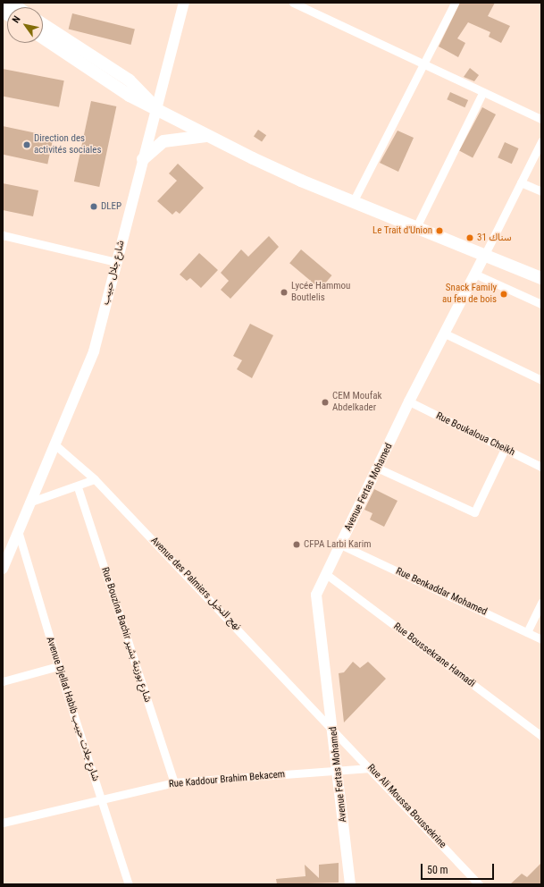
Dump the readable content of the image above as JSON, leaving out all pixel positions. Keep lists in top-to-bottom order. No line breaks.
{"streets":{"street":["شارع جلال حبيب","Rue Boukaloua Cheikh","Avenue Fertas Mohamed","Avenue des Palmiers نهج النخيل","Rue Benkaddar Mohamed","Rue Bouzina Bachir شارع بوزينة بشير","Rue Boussekrane Hamadi","Avenue Djellat Habib شارع جلات حبيب","Rue Kaddour Brahim Bekacem","Rue Ali Moussa Boussekrine"]},"crossings":[["شارع جلال حبيب","Avenue des Palmiers نهج النخيل"],["شارع جلال حبيب","Avenue Djellat Habib شارع جلات حبيب"],["Rue Boukaloua Cheikh","Avenue Fertas Mohamed"],["Avenue Fertas Mohamed","Avenue des Palmiers نهج النخيل"],["Avenue Fertas Mohamed","Rue Benkaddar Mohamed"],["Avenue Fertas Mohamed","Rue Boussekrane Hamadi"],["Avenue Fertas Mohamed","Rue Kaddour Brahim Bekacem"],["Avenue Fertas Mohamed","Rue Ali Moussa Boussekrine"],["Avenue des Palmiers نهج النخيل","Rue Ali Moussa Boussekrine"],["Rue Bouzina Bachir شارع بوزينة بشير","Rue Kaddour Brahim Bekacem"],["Avenue Djellat Habib شارع جلات حبيب","Rue Kaddour Brahim Bekacem"],["Rue Kaddour Brahim Bekacem","Rue Ali Moussa Boussekrine"]],"places":["Direction des activités sociales","DLEP","Le Trait d'Union","سناك 31","Lycée Hammou Boutlelis","Snack Family au feu de bois","CEM Moufak Abdelkader","CFPA Larbi Karim"],"scale_bar":"50 m","north":"top left"}
